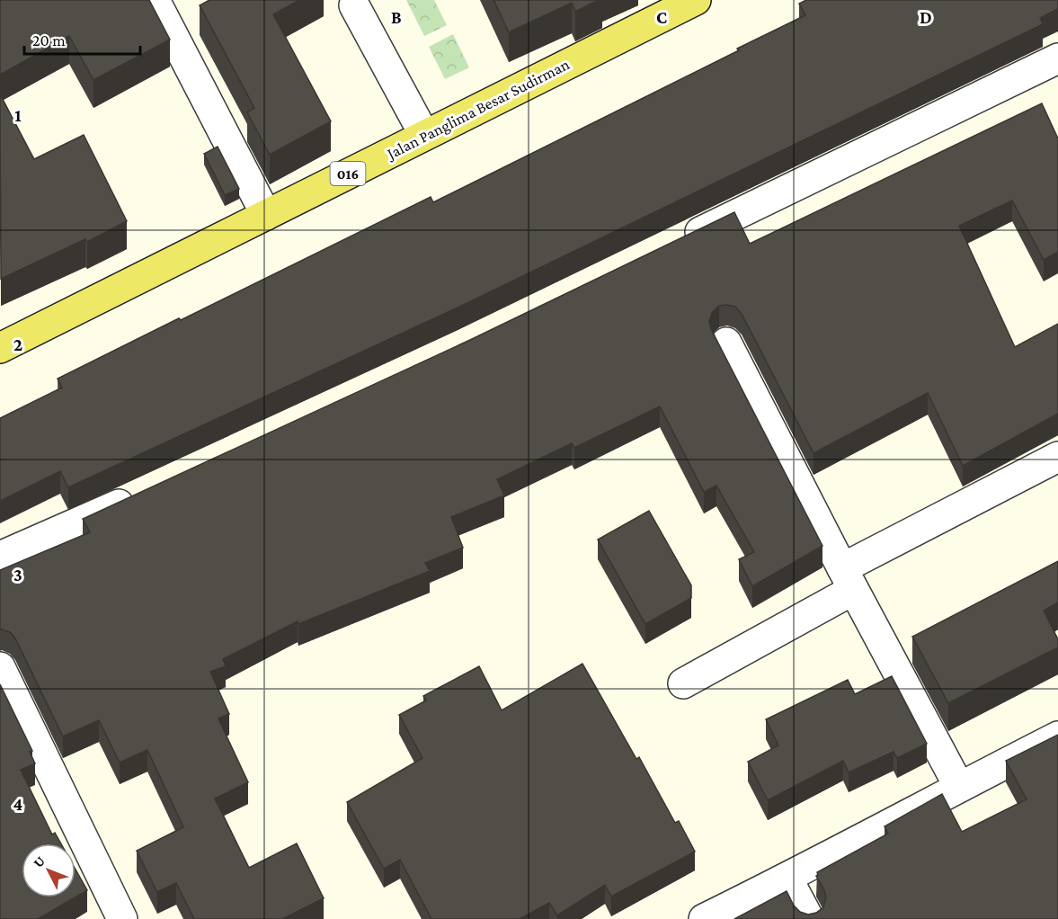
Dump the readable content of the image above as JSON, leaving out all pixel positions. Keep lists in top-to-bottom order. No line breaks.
{"streets":{"main road":["Jalan Panglima Besar Sudirman","016"]},"scale_bar":"20 m","north":"top left","grid":{"columns":["B","C","D"],"rows":["1","2","3","4"]}}
